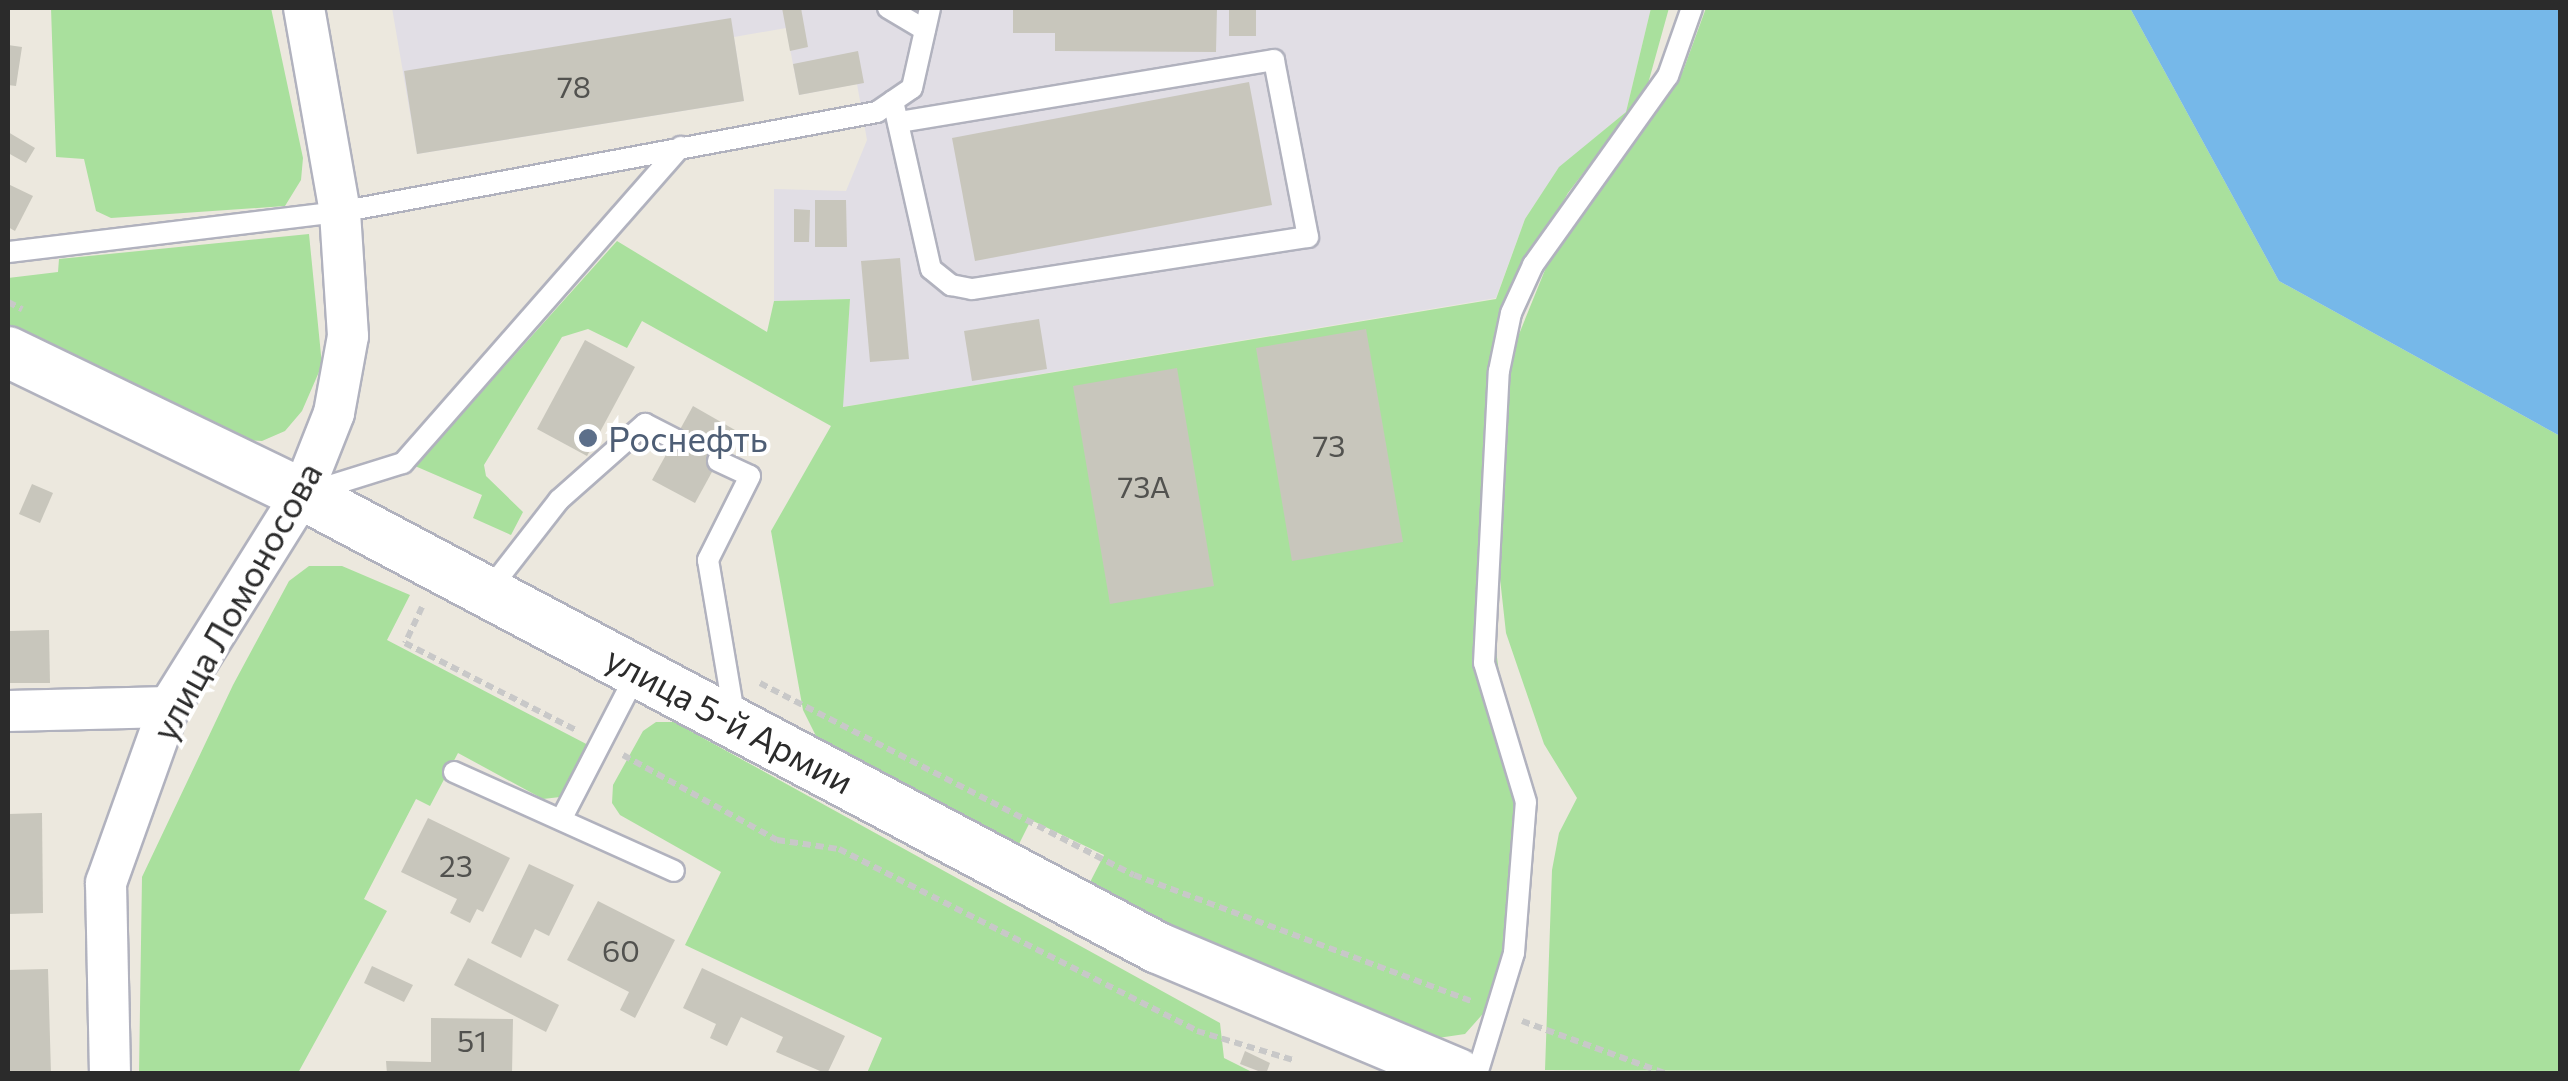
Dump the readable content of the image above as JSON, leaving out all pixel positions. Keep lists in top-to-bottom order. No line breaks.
{"streets":{"street":["улица Ломоносова","улица 5-й Армии"]},"crossings":[["улица Ломоносова","улица 5-й Армии"]],"places":["Роснефть"],"house_numbers":["78","73","73А","23","60","51"]}
